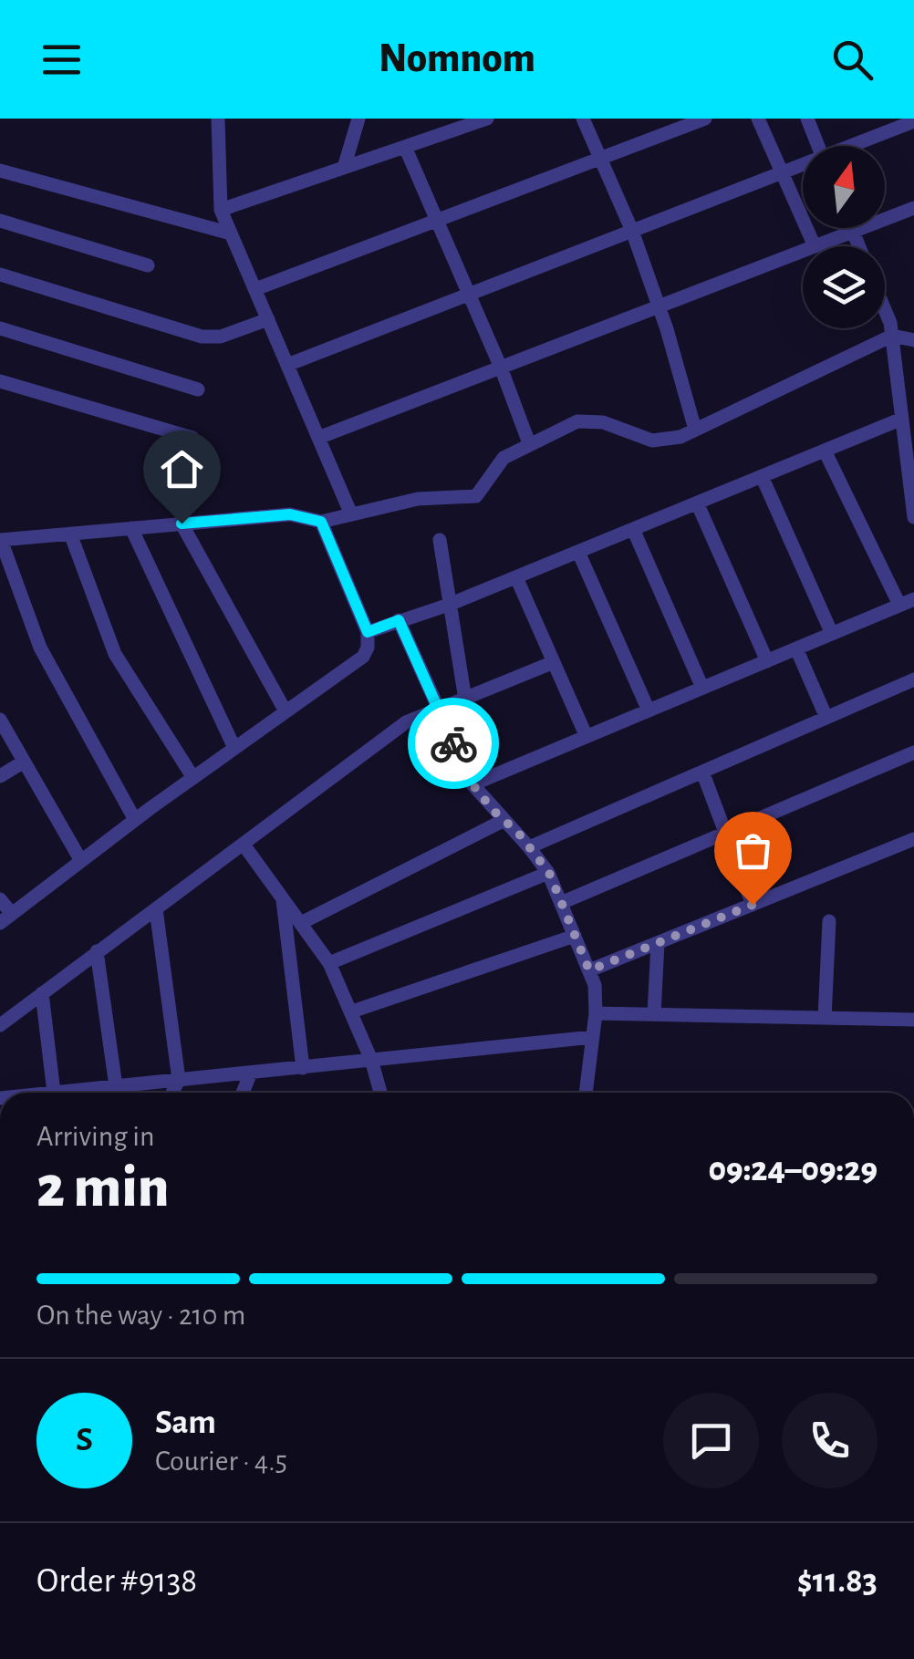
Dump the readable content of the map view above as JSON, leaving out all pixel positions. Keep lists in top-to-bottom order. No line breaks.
{"north":"top","page":{"header":"Nomnom","heading":["2 min","Arriving in","09:24–09:29"],"panel":["Sam","Courier · 4.5","Order #9138","$11.83"],"bar":"On the way · 210 m","round":"S"}}
